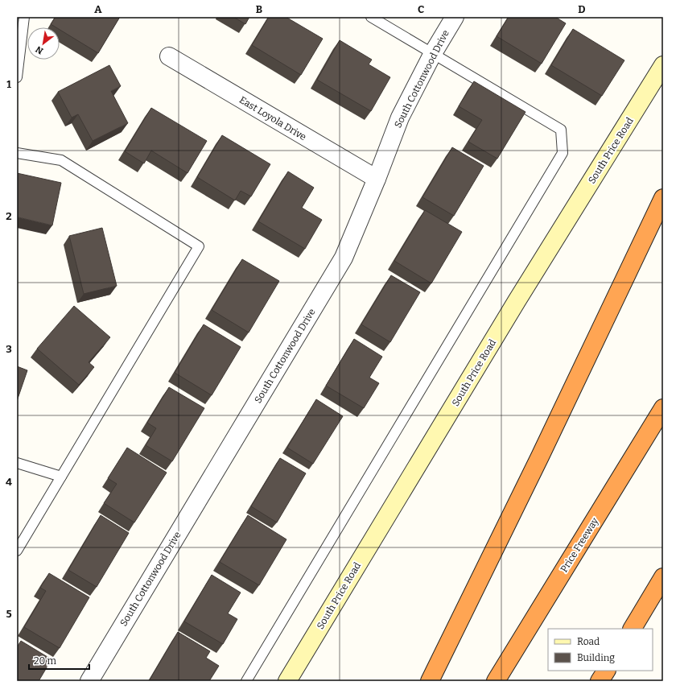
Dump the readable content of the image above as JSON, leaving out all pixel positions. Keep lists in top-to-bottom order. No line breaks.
{"streets":{"highway":["Price Freeway"],"main road":["South Price Road"],"street":["South Cottonwood Drive","East Loyola Drive"]},"crossings":[["South Cottonwood Drive","East Loyola Drive"]],"legend":["Road","Building"],"scale_bar":"20 m","north":"bottom left","grid":{"columns":["A","B","C","D"],"rows":["1","2","3","4","5"]}}
